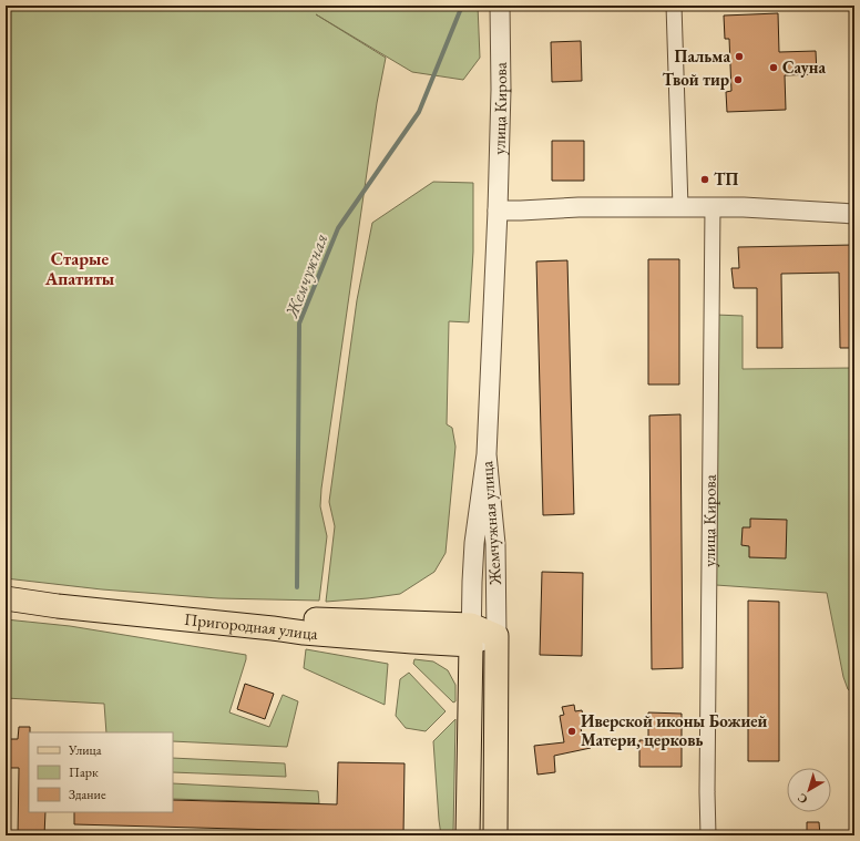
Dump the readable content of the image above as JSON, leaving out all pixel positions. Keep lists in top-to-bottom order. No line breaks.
{"streets":{"main road":["Жемчужная улица","Пригородная улица"],"street":["улица Кирова"]},"crossings":[["улица Кирова","Жемчужная улица"]],"districts":["Старые Апатиты"],"water":["Жемчужная"],"places":["Пальма","Сауна","Твой тир","ТП","Иверской иконы Божией Матери, церковь"],"legend":["Улица","Парк","Здание"],"north":"bottom left"}
